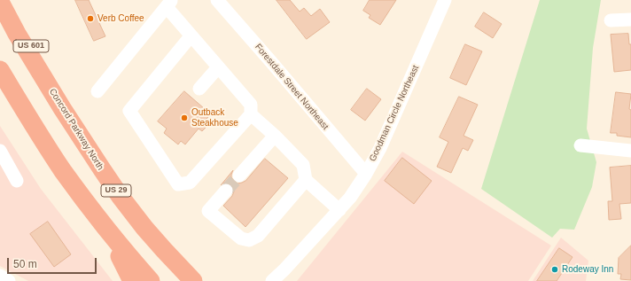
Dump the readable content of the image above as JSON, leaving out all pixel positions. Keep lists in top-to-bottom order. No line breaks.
{"streets":{"highway":["US 601","Concord Parkway North","US 29"],"street":["Forestdale Street Northeast","Goodman Circle Northeast"]},"crossings":[["US 601","Concord Parkway North"],["Forestdale Street Northeast","Goodman Circle Northeast"]],"places":["Verb Coffee","Outback Steakhouse","Rodeway Inn"],"scale_bar":"50 m"}
